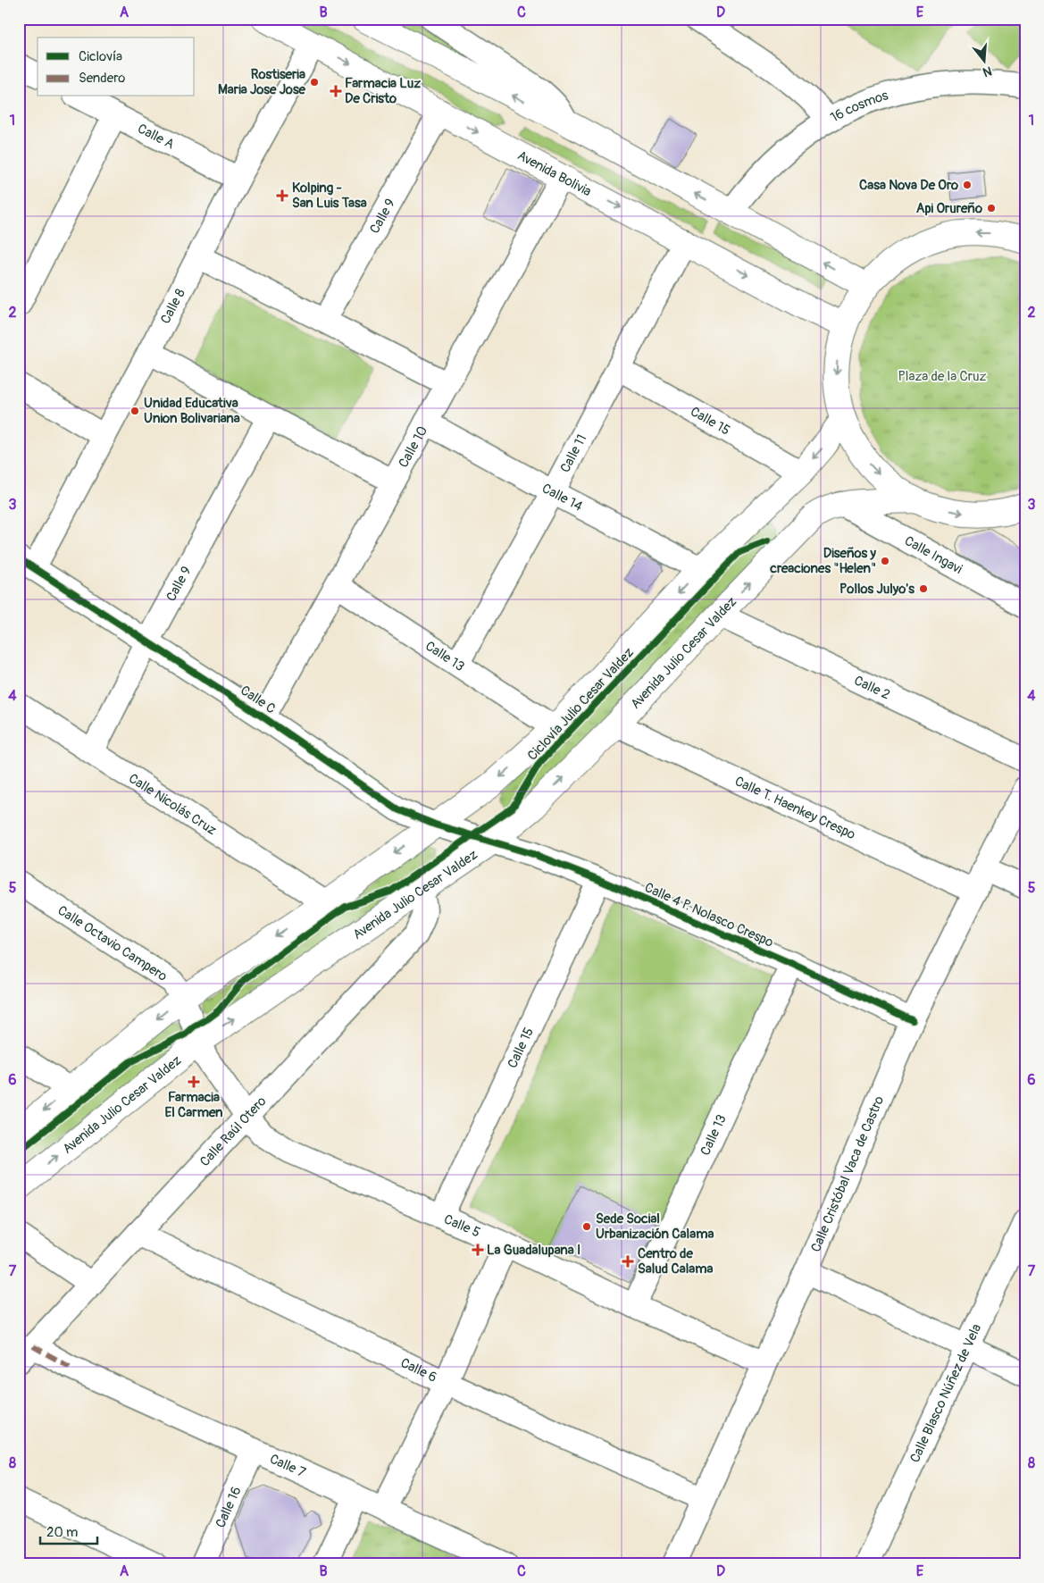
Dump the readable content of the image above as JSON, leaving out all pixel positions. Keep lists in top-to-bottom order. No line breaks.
{"streets":{"main road":["Avenida Bolivia","Avenida Julio Cesar Valdez"],"street":["16 cosmos","Calle A","Calle 9","Calle 8","Calle 15","Calle 10","Calle 11","Calle 14","Calle Ingavi","Calle 13","Calle 2","Calle C","Calle Nicolás Cruz","Calle T. Haenkey Crespo","Calle 4 P. Nolasco Crespo","Calle Octavio Campero","Calle Raúl Otero","Calle Cristóbal Vaca de Castro","Calle 5","Calle 6","Calle Blasco Núñez de Vela","Calle 7","Calle 16"],"cycle path":["Ciclovía Julio Cesar Valdez"]},"crossings":[["Calle A","Calle 8"],["Avenida Bolivia","Calle 9"],["Avenida Bolivia","Calle 8"],["Avenida Bolivia","Calle 10"],["Avenida Bolivia","Calle 11"],["Calle 9","Calle C"],["Calle 9","Calle Nicolás Cruz"],["Calle 8","Calle C"],["Calle 15","Calle 11"],["Calle 15","Calle 4 P. Nolasco Crespo"],["Calle 15","Calle 5"],["Calle 10","Calle 14"],["Calle 10","Calle 13"],["Calle 10","Calle C"],["Calle 11","Calle 14"],["Calle 11","Calle 13"],["Calle Ingavi","Avenida Julio Cesar Valdez"],["Avenida Julio Cesar Valdez","Calle 2"],["Avenida Julio Cesar Valdez","Calle C"],["Avenida Julio Cesar Valdez","Calle T. Haenkey Crespo"],["Avenida Julio Cesar Valdez","Calle 4 P. Nolasco Crespo"],["Avenida Julio Cesar Valdez","Calle Octavio Campero"],["Avenida Julio Cesar Valdez","Calle Raúl Otero"],["Avenida Julio Cesar Valdez","Calle 5"],["Calle 13","Calle 4 P. Nolasco Crespo"],["Calle 13","Calle 5"],["Calle C","Calle 4 P. Nolasco Crespo"],["Calle T. Haenkey Crespo","Calle Cristóbal Vaca de Castro"],["Calle 4 P. Nolasco Crespo","Calle Cristóbal Vaca de Castro"],["Calle Octavio Campero","Calle 5"],["Calle Raúl Otero","Calle 5"],["Calle Raúl Otero","Calle 6"],["Calle Raúl Otero","Calle 7"],["Calle Cristóbal Vaca de Castro","Calle 5"],["Calle Cristóbal Vaca de Castro","Calle 6"],["Calle 7","Calle 16"]],"parks":["Plaza de la Cruz"],"places":{"other":["Rostiseria Maria Jose Jose","Casa Nova De Oro","Api Orureño","Unidad Educativa Union Bolivariana","Diseños y creaciones \"Helen\"","Pollos Julyo's","Sede Social Urbanización Calama"],"health":["Farmacia Luz De Cristo","Kolping - San Luis Tasa","Farmacia El Carmen","La Guadalupana I","Centro de Salud Calama"]},"legend":["Ciclovía","Sendero"],"scale_bar":"20 m","north":"bottom","grid":{"columns":["A","B","C","D","E"],"rows":["1","2","3","4","5","6","7","8"]}}
